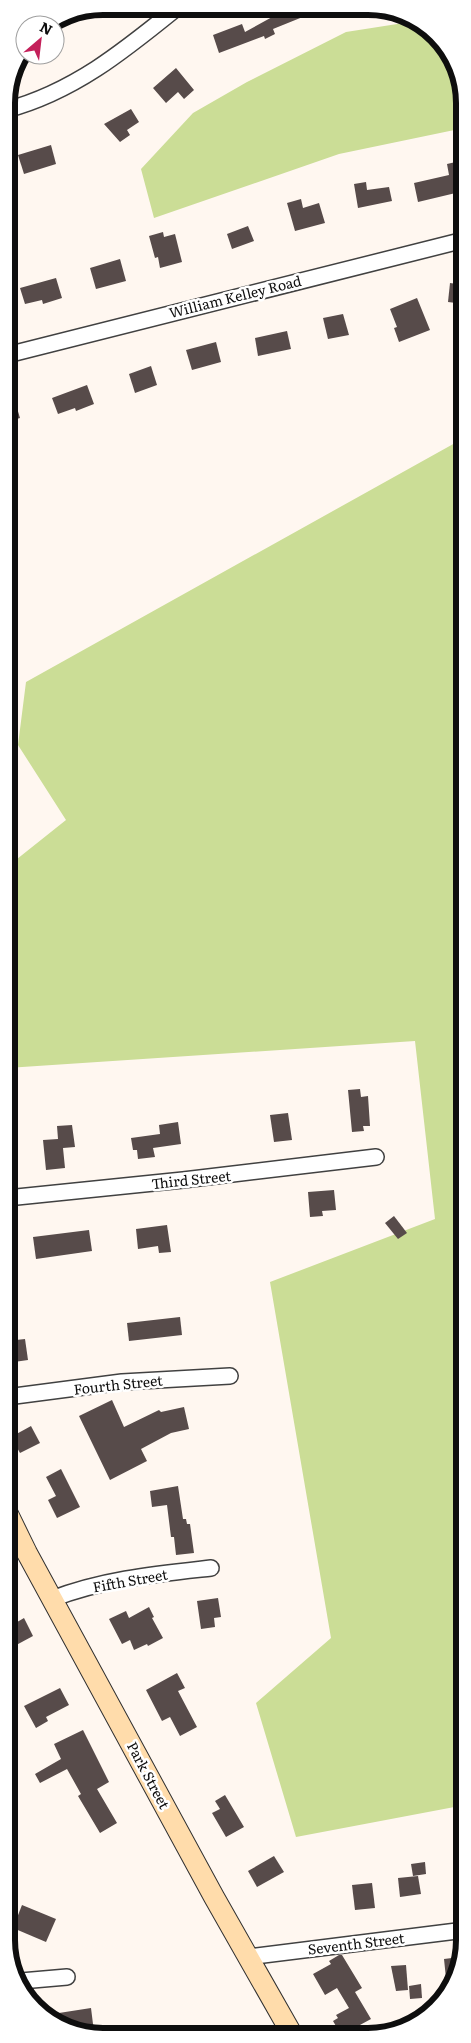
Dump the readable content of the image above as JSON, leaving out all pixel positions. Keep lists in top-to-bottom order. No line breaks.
{"streets":{"main road":["Park Street"],"street":["William Kelley Road","Third Street","Fourth Street","Fifth Street","Seventh Street"]},"crossings":[["Fifth Street","Park Street"],["Park Street","Seventh Street"]],"north":"top right"}
